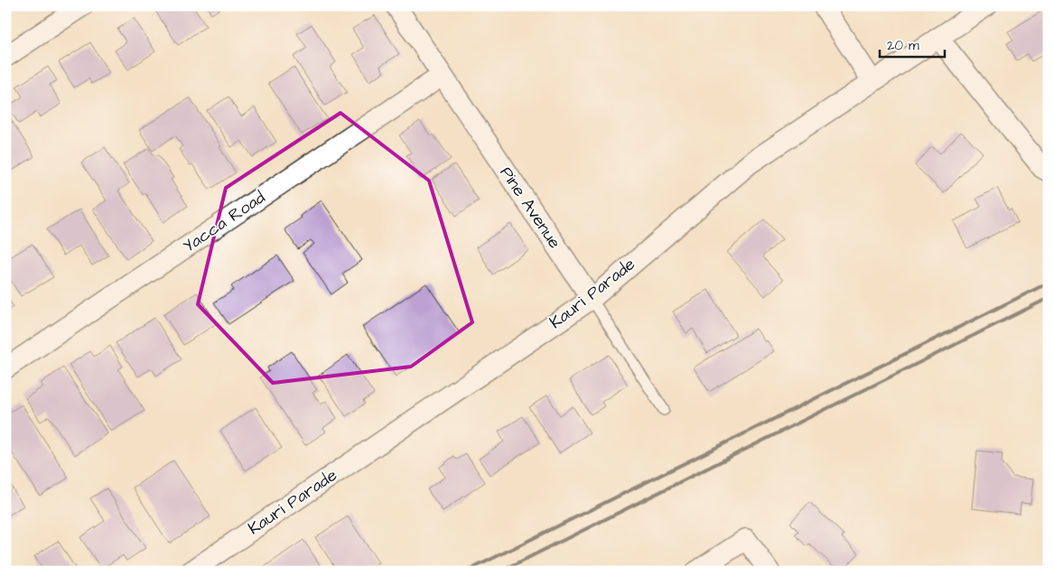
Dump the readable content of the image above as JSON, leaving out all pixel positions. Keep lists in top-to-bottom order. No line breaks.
{"streets":{"street":["Pine Avenue","Yacca Road","Kauri Parade"]},"crossings":[["Pine Avenue","Yacca Road"],["Pine Avenue","Kauri Parade"]],"scale_bar":"20 m"}
